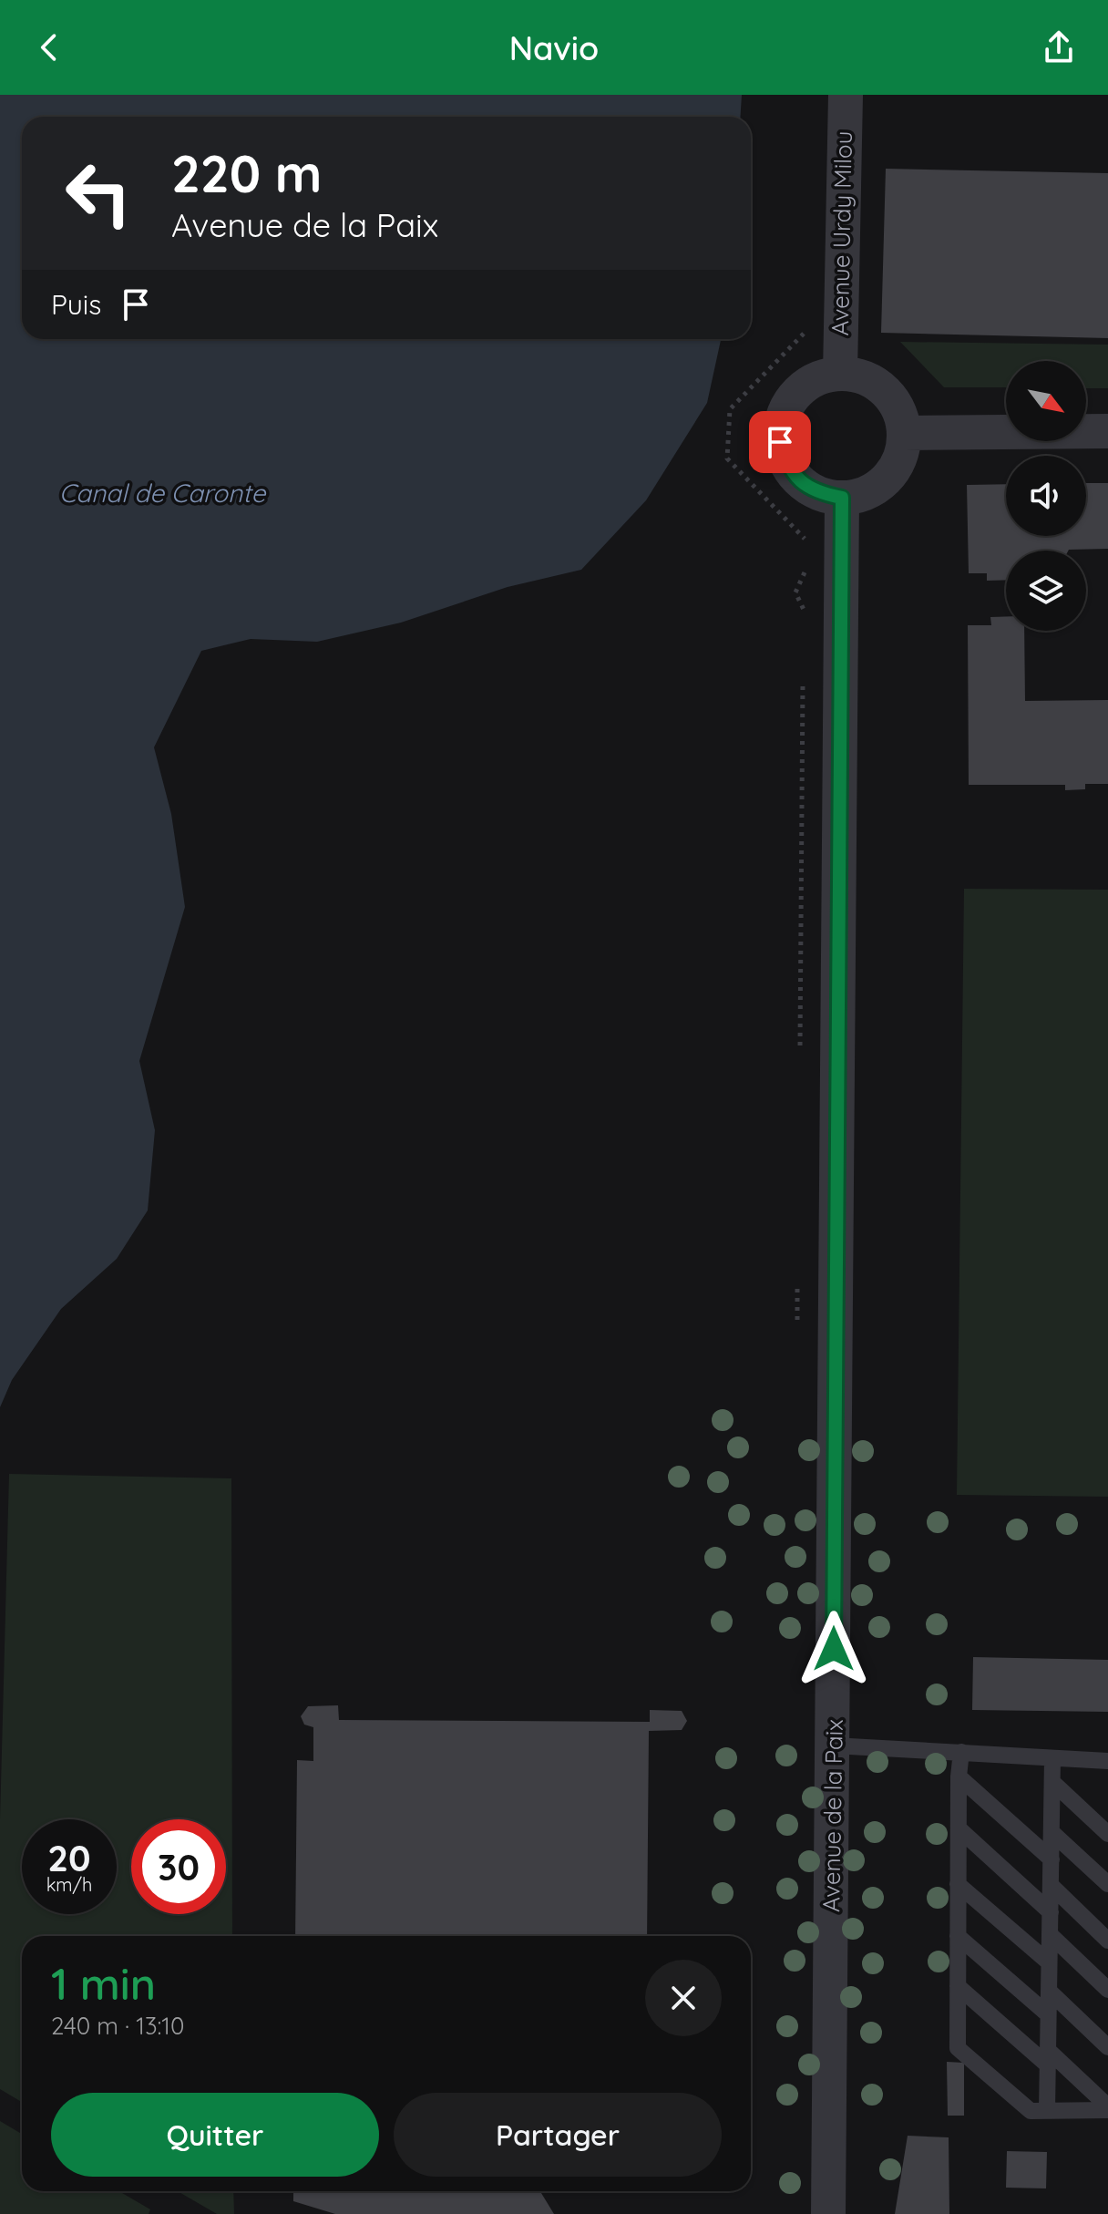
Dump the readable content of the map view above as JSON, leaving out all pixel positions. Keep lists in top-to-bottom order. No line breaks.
{"streets":{"street":["Avenue Urdy Milou","Avenue de la Paix"]},"crossings":[["Avenue Urdy Milou","Avenue de la Paix"]],"water":["Canal de Caronte"],"north":"bottom right","page":{"header":"Navio","turn":["220 m","Avenue de la Paix"],"then":"Puis","speed":"20 km/h","limit":"30","heading":["1 min","240 m · 13:10"],"buttons":["Quitter","Partager"]}}
